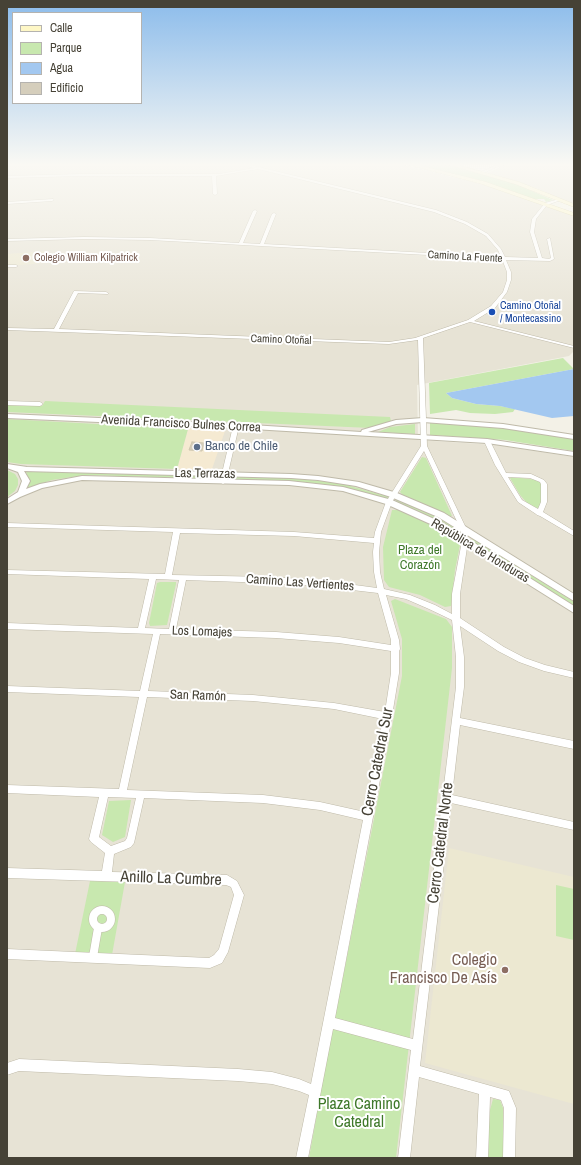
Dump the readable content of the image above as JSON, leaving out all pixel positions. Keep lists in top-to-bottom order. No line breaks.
{"streets":{"street":["Camino La Fuente","Camino Otoñal","Avenida Francisco Bulnes Correa","Las Terrazas","República de Honduras","Camino Las Vertientes","Los Lomajes","San Ramón","Cerro Catedral Sur","Cerro Catedral Norte","Anillo La Cumbre"]},"crossings":[["Camino La Fuente","Camino Otoñal"],["Camino Otoñal","República de Honduras"],["Avenida Francisco Bulnes Correa","República de Honduras"],["Las Terrazas","República de Honduras"],["Las Terrazas","Cerro Catedral Sur"],["República de Honduras","Cerro Catedral Sur"],["República de Honduras","Cerro Catedral Norte"],["Camino Las Vertientes","Cerro Catedral Sur"],["Camino Las Vertientes","Cerro Catedral Norte"],["Los Lomajes","Cerro Catedral Sur"],["San Ramón","Cerro Catedral Sur"]],"parks":["Plaza del Corazón","Plaza Camino Catedral"],"places":["Colegio William Kilpatrick","Camino Otoñal / Montecassino","Banco de Chile","Colegio Francisco De Asís"],"legend":["Calle","Parque","Agua","Edificio"]}
